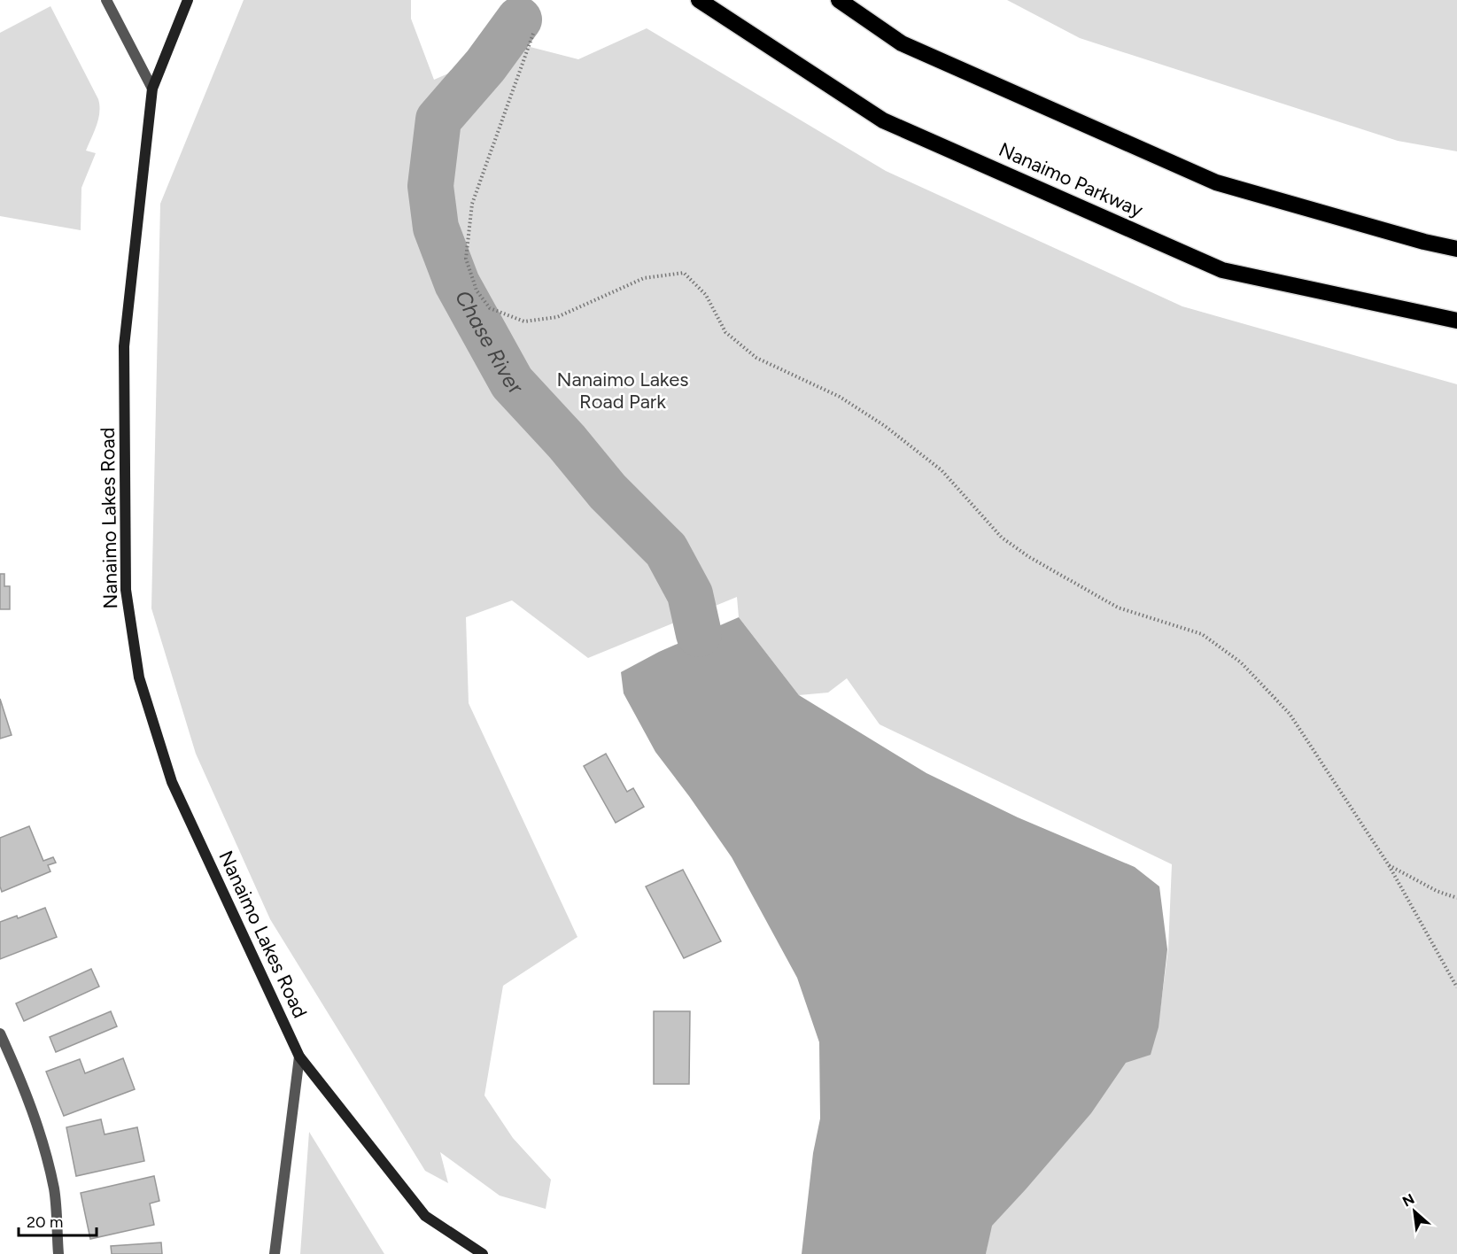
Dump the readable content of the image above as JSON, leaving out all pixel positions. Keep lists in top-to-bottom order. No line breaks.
{"streets":{"highway":["Nanaimo Parkway"],"street":["Nanaimo Lakes Road"]},"water":["Chase River"],"parks":["Nanaimo Lakes Road Park"],"scale_bar":"20 m","north":"top left"}
